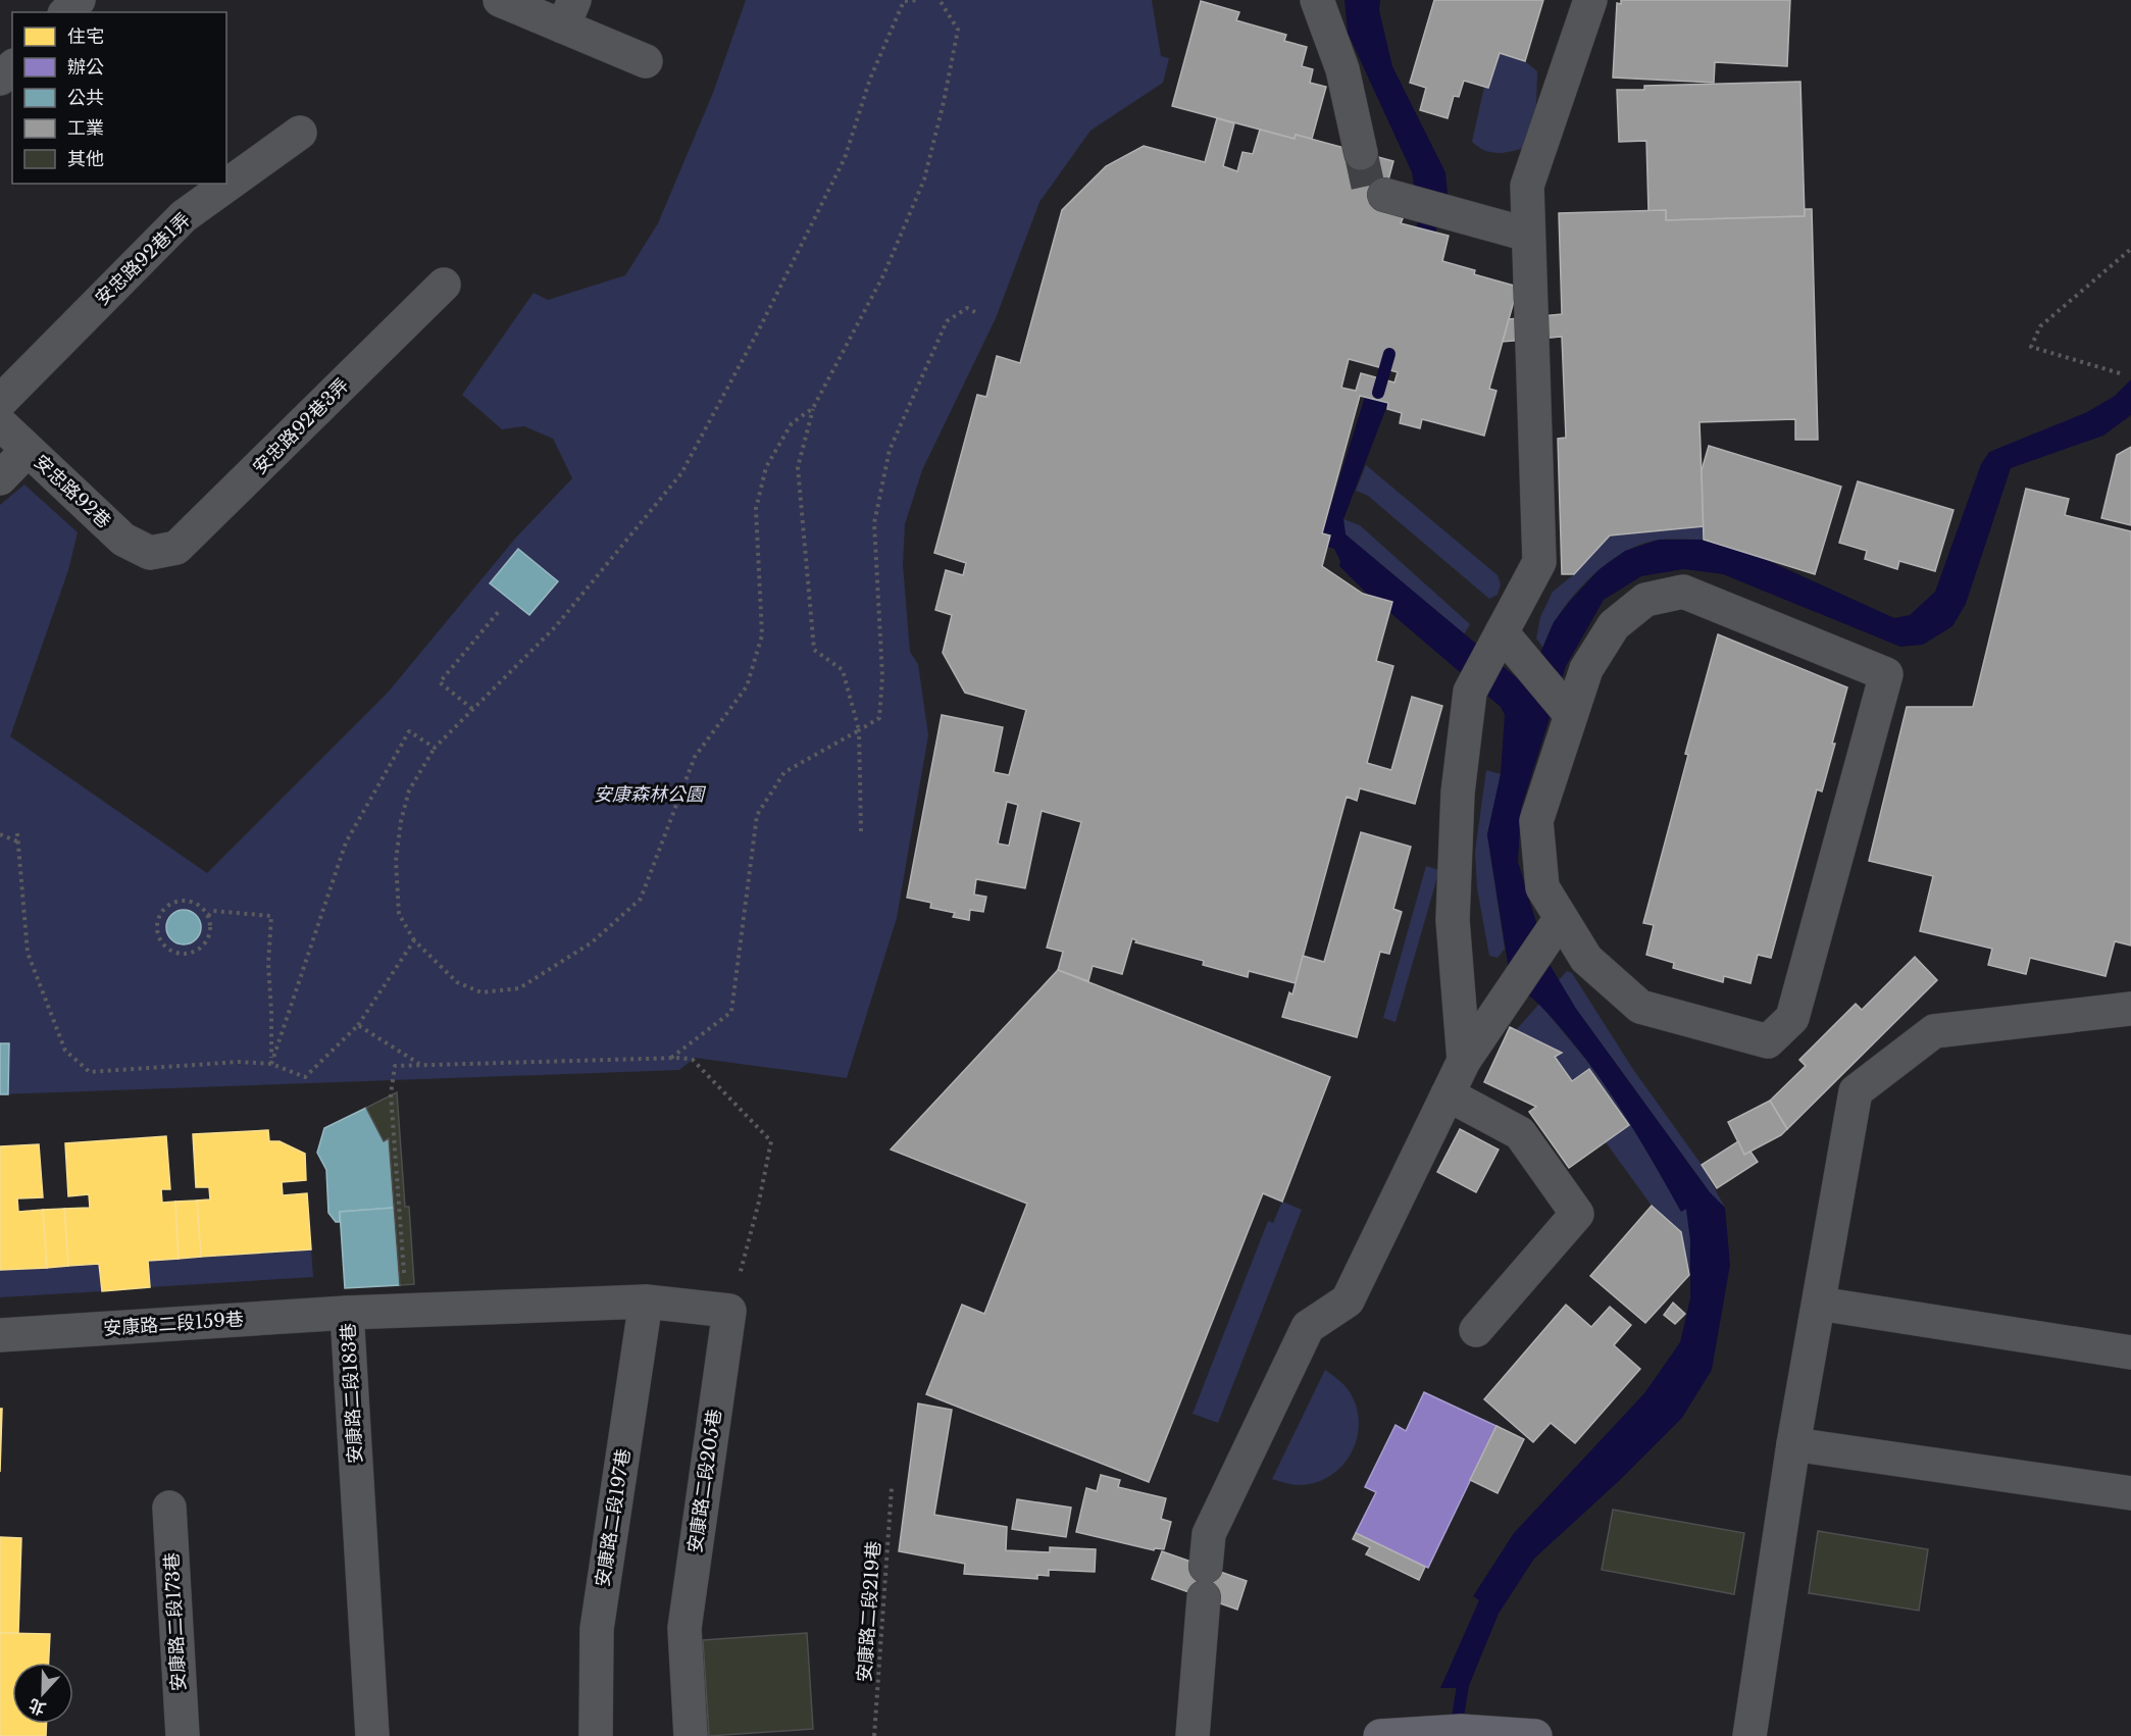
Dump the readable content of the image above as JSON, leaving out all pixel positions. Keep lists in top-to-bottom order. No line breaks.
{"streets":{"street":["安忠路92巷1弄","安忠路92巷3弄","安忠路92巷","安康路二段159巷","安康路二段183巷","安康路二段205巷","安康路二段197巷","安康路二段173巷"],"path":["安康路二段219巷"]},"crossings":[["安忠路92巷3弄","安忠路92巷"],["安康路二段159巷","安康路二段183巷"],["安康路二段183巷","安康路二段197巷"]],"parks":["安康森林公園"],"legend":["住宅","辦公","公共","工業","其他"],"north":"bottom"}
